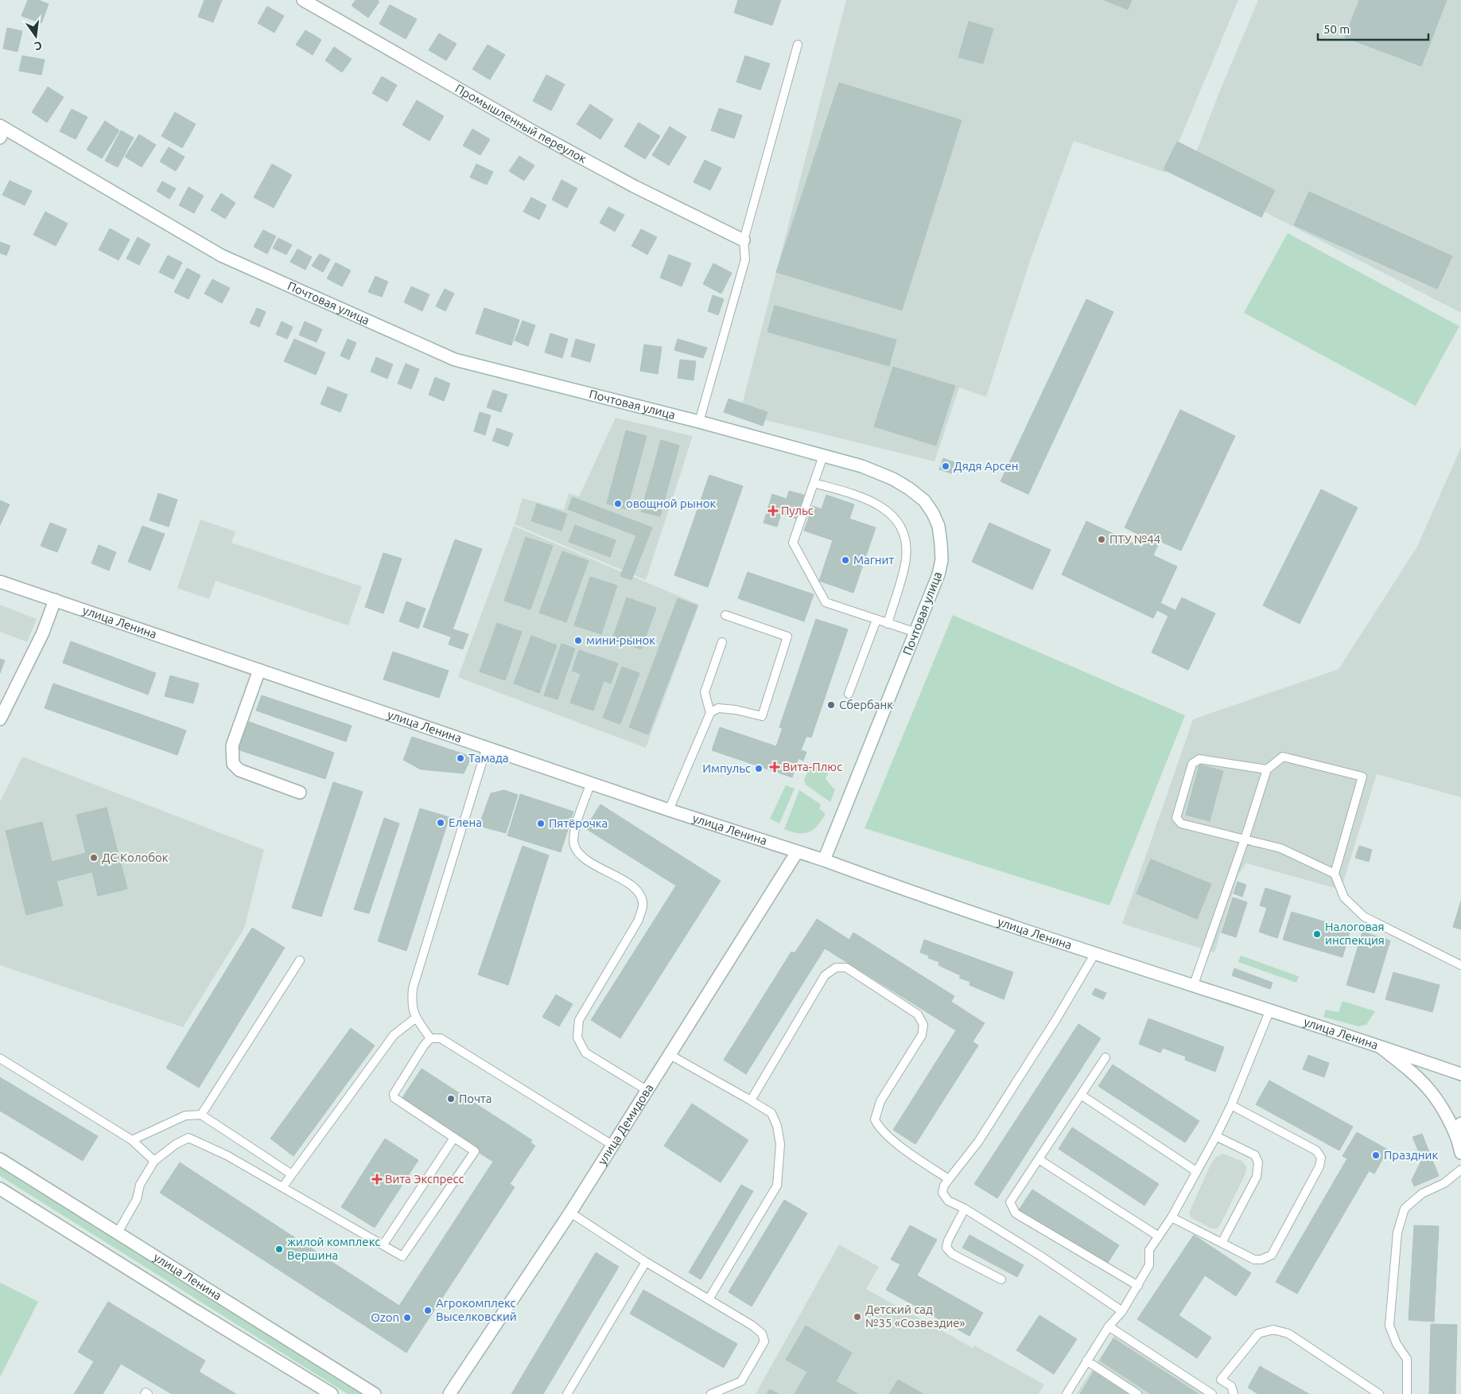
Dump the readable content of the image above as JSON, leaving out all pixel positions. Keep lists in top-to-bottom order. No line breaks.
{"streets":{"street":["Промышленный переулок","Почтовая улица","улица Ленина","улица Демидова"]},"crossings":[["Почтовая улица","улица Ленина"],["улица Ленина","улица Демидова"]],"places":{"other":["Дядя Арсен","овощной рынок","ПТУ №44","Магнит","мини-рынок","Сбербанк","Тамада","Импульс","Елена","Пятёрочка","ДС Колобок","Налоговая инспекция","Почта","Праздник","жилой комплекс Вершина","Агрокомплекс Выселковский","Детский сад №35 «Созвездие»","Ozon"],"health":["Пульс","Вита-Плюс","Вита Экспресс"]},"scale_bar":"50 m","north":"bottom"}
